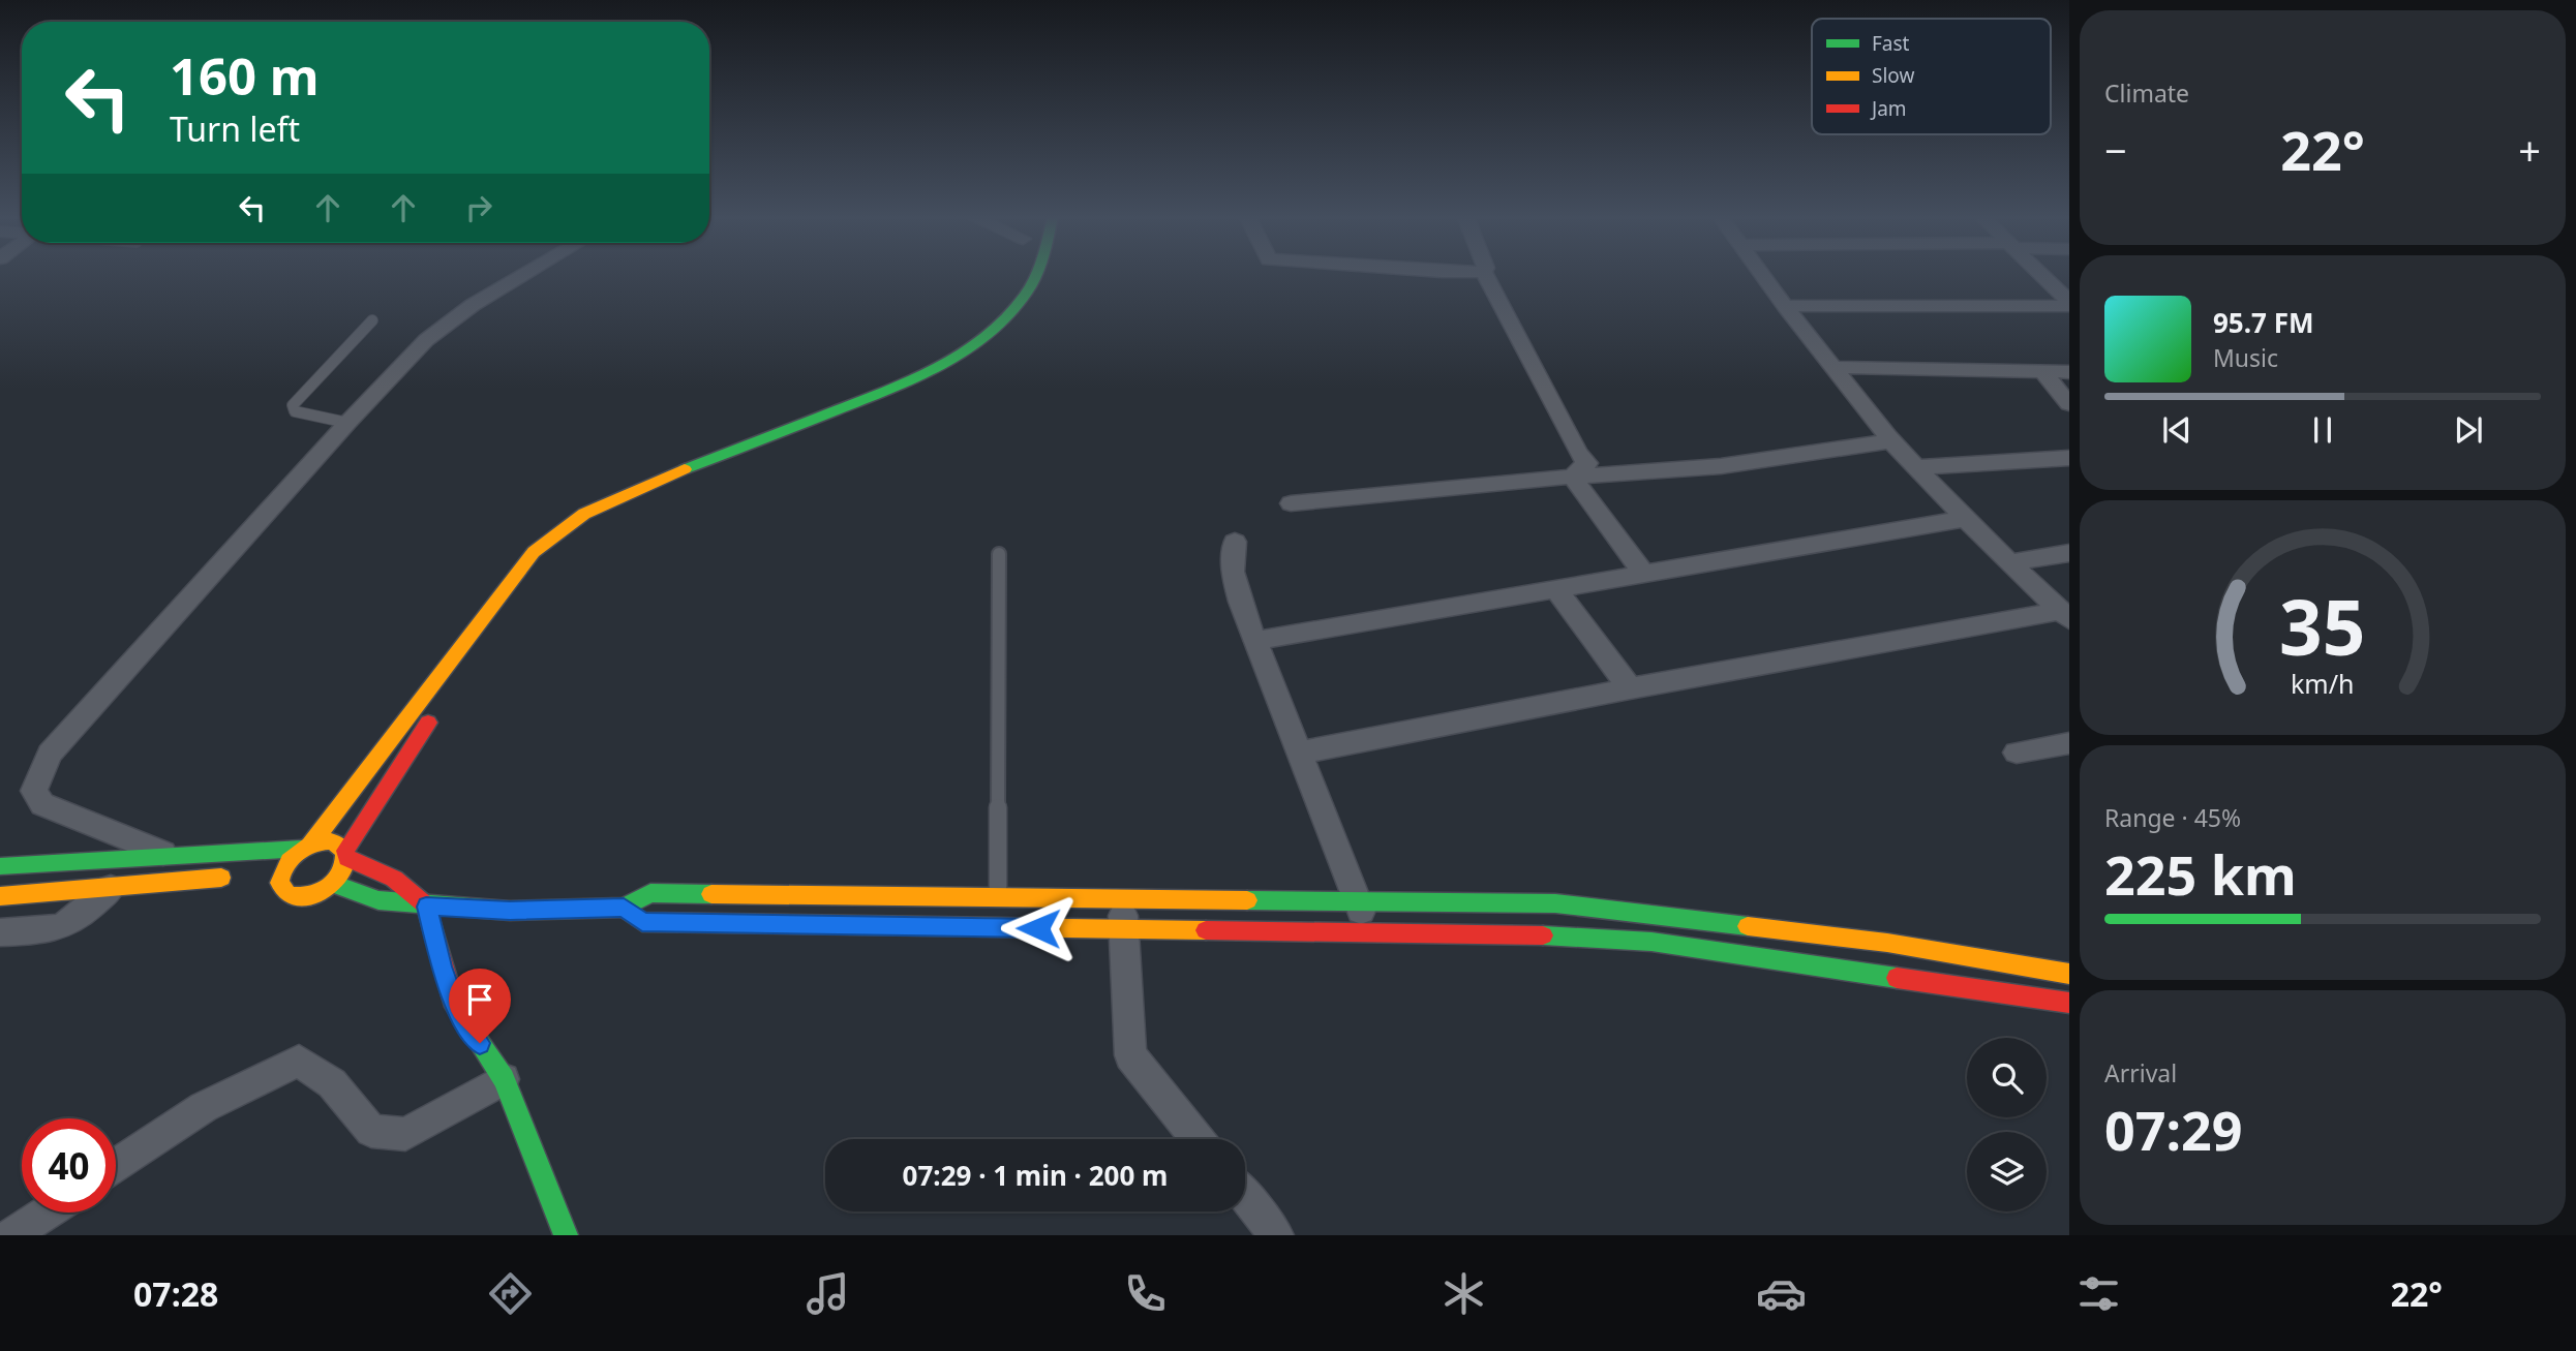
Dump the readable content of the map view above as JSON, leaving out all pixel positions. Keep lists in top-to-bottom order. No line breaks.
{"legend":["Fast","Slow","Jam"],"page":{"tile":["Climate",["Range · 45%","225 km"],["Arrival","07:29"]],"turn":["160 m","Turn left"],"heat":["−","22°","+"],"song":["95.7 FM","Music"],"limit":"40","trip":"07:29 · 1 min · 200 m","tabs":["07:28","22°"],"gauge":["35","km/h"]}}
